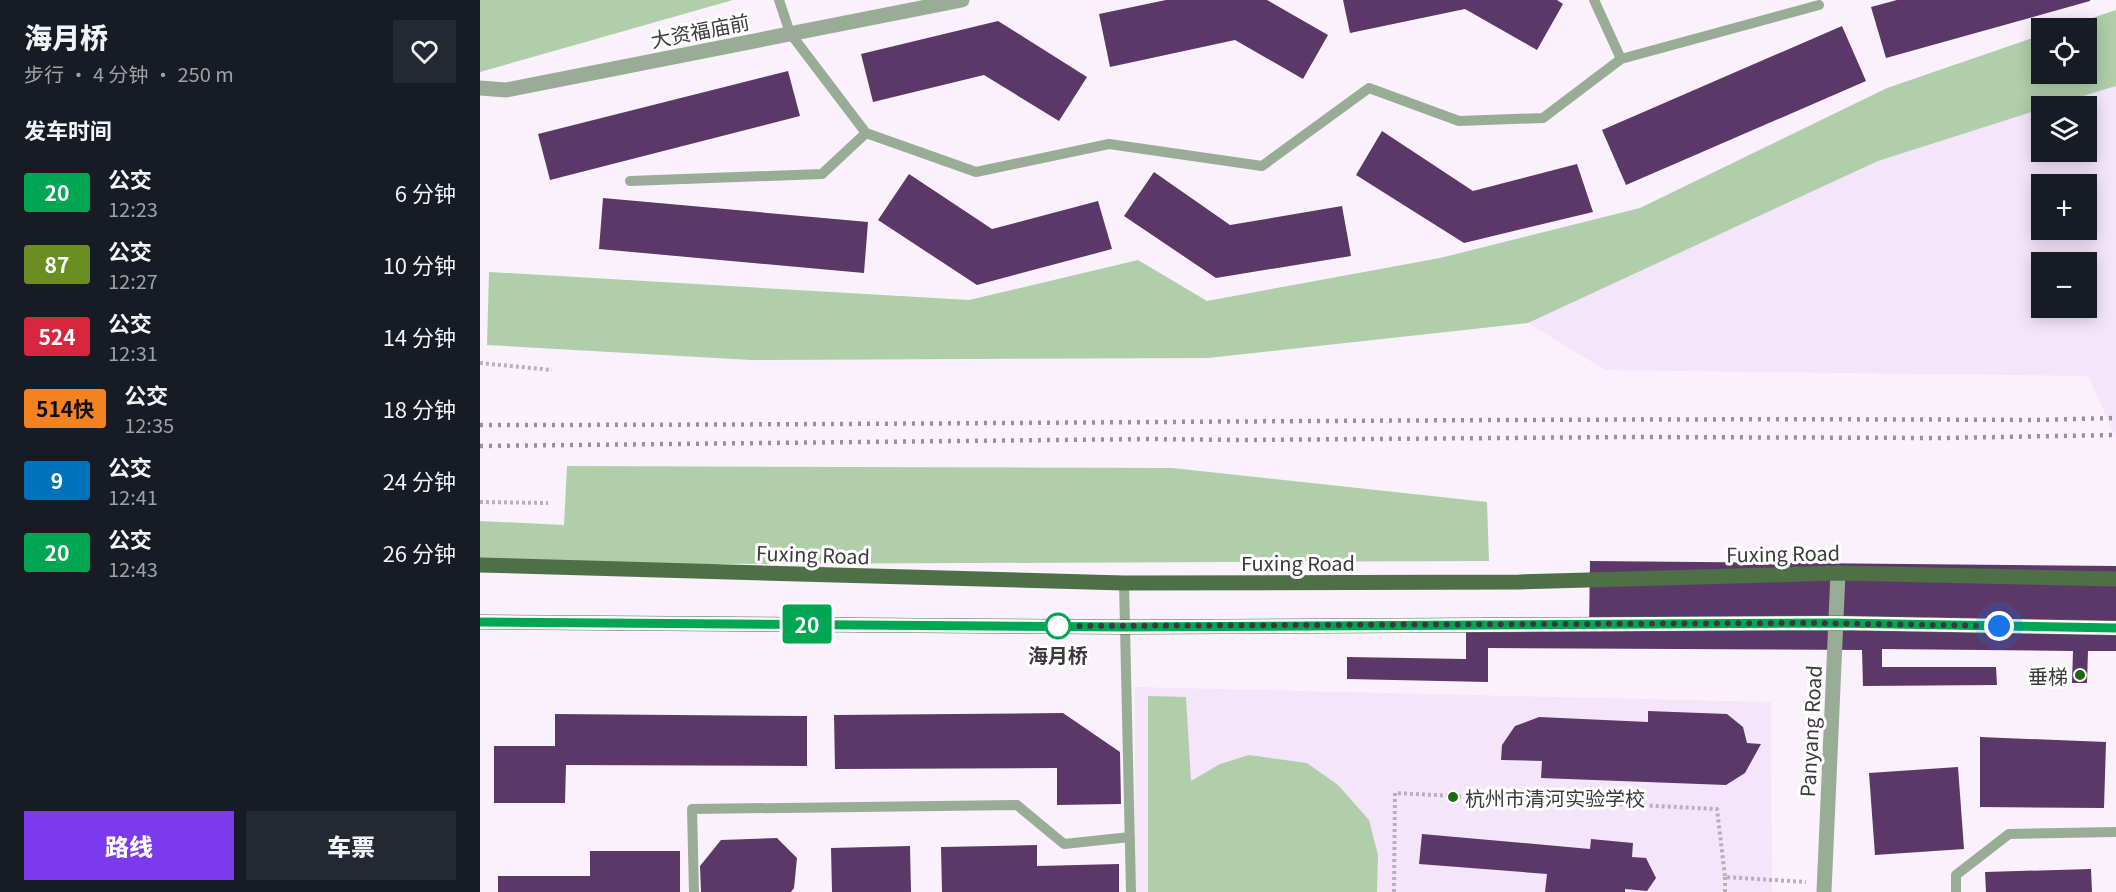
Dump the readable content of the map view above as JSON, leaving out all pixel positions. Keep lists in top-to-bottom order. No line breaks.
{"streets":{"main road":["Fuxing Road"],"street":["大资福庙前","Panyang Road"]},"crossings":[["Fuxing Road","Panyang Road"]],"places":["海月桥","垂梯","杭州市清河实验学校"],"lines":["bus line 20"],"page":{"heading":[["海月桥","步行 · 4 分钟 · 250 m"],"发车时间"],"on_map":"20","map_buttons":["+","−"],"list":[{"mark":"20","name":"公交","note":"12:23","value":"6 分钟"},{"mark":"87","name":"公交","note":"12:27","value":"10 分钟"},{"mark":"524","name":"公交","note":"12:31","value":"14 分钟"},{"mark":"514快","name":"公交","note":"12:35","value":"18 分钟"},{"mark":"9","name":"公交","note":"12:41","value":"24 分钟"},{"mark":"20","name":"公交","note":"12:43","value":"26 分钟"}],"buttons":["路线","车票"]}}
